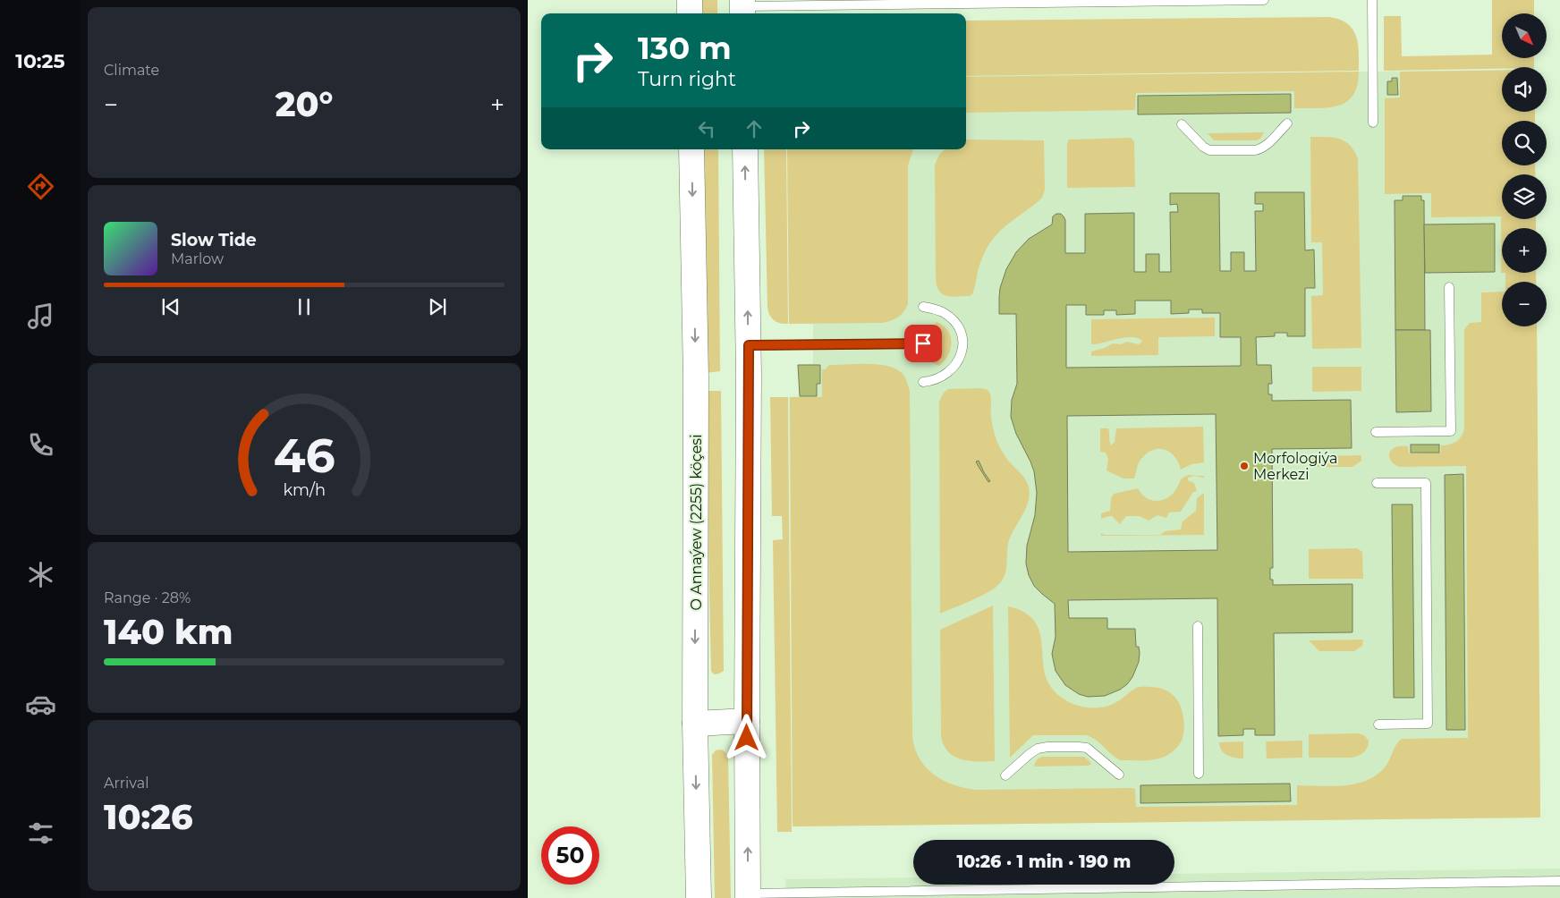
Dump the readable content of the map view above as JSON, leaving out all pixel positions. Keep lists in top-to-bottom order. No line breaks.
{"streets":{"main road":["O Annaýew (2255) köçesi"]},"places":["Morfologiýa Merkezi"],"north":"bottom right","page":{"tabs":"10:25","tile":["Climate",["Range · 28%","140 km"],["Arrival","10:26"]],"map_buttons":["+","−"],"turn":["130 m","Turn right"],"heat":["−","20°","+"],"song":["Slow Tide","Marlow"],"limit":"50","trip":"10:26 · 1 min · 190 m","gauge":["46","km/h"]}}
